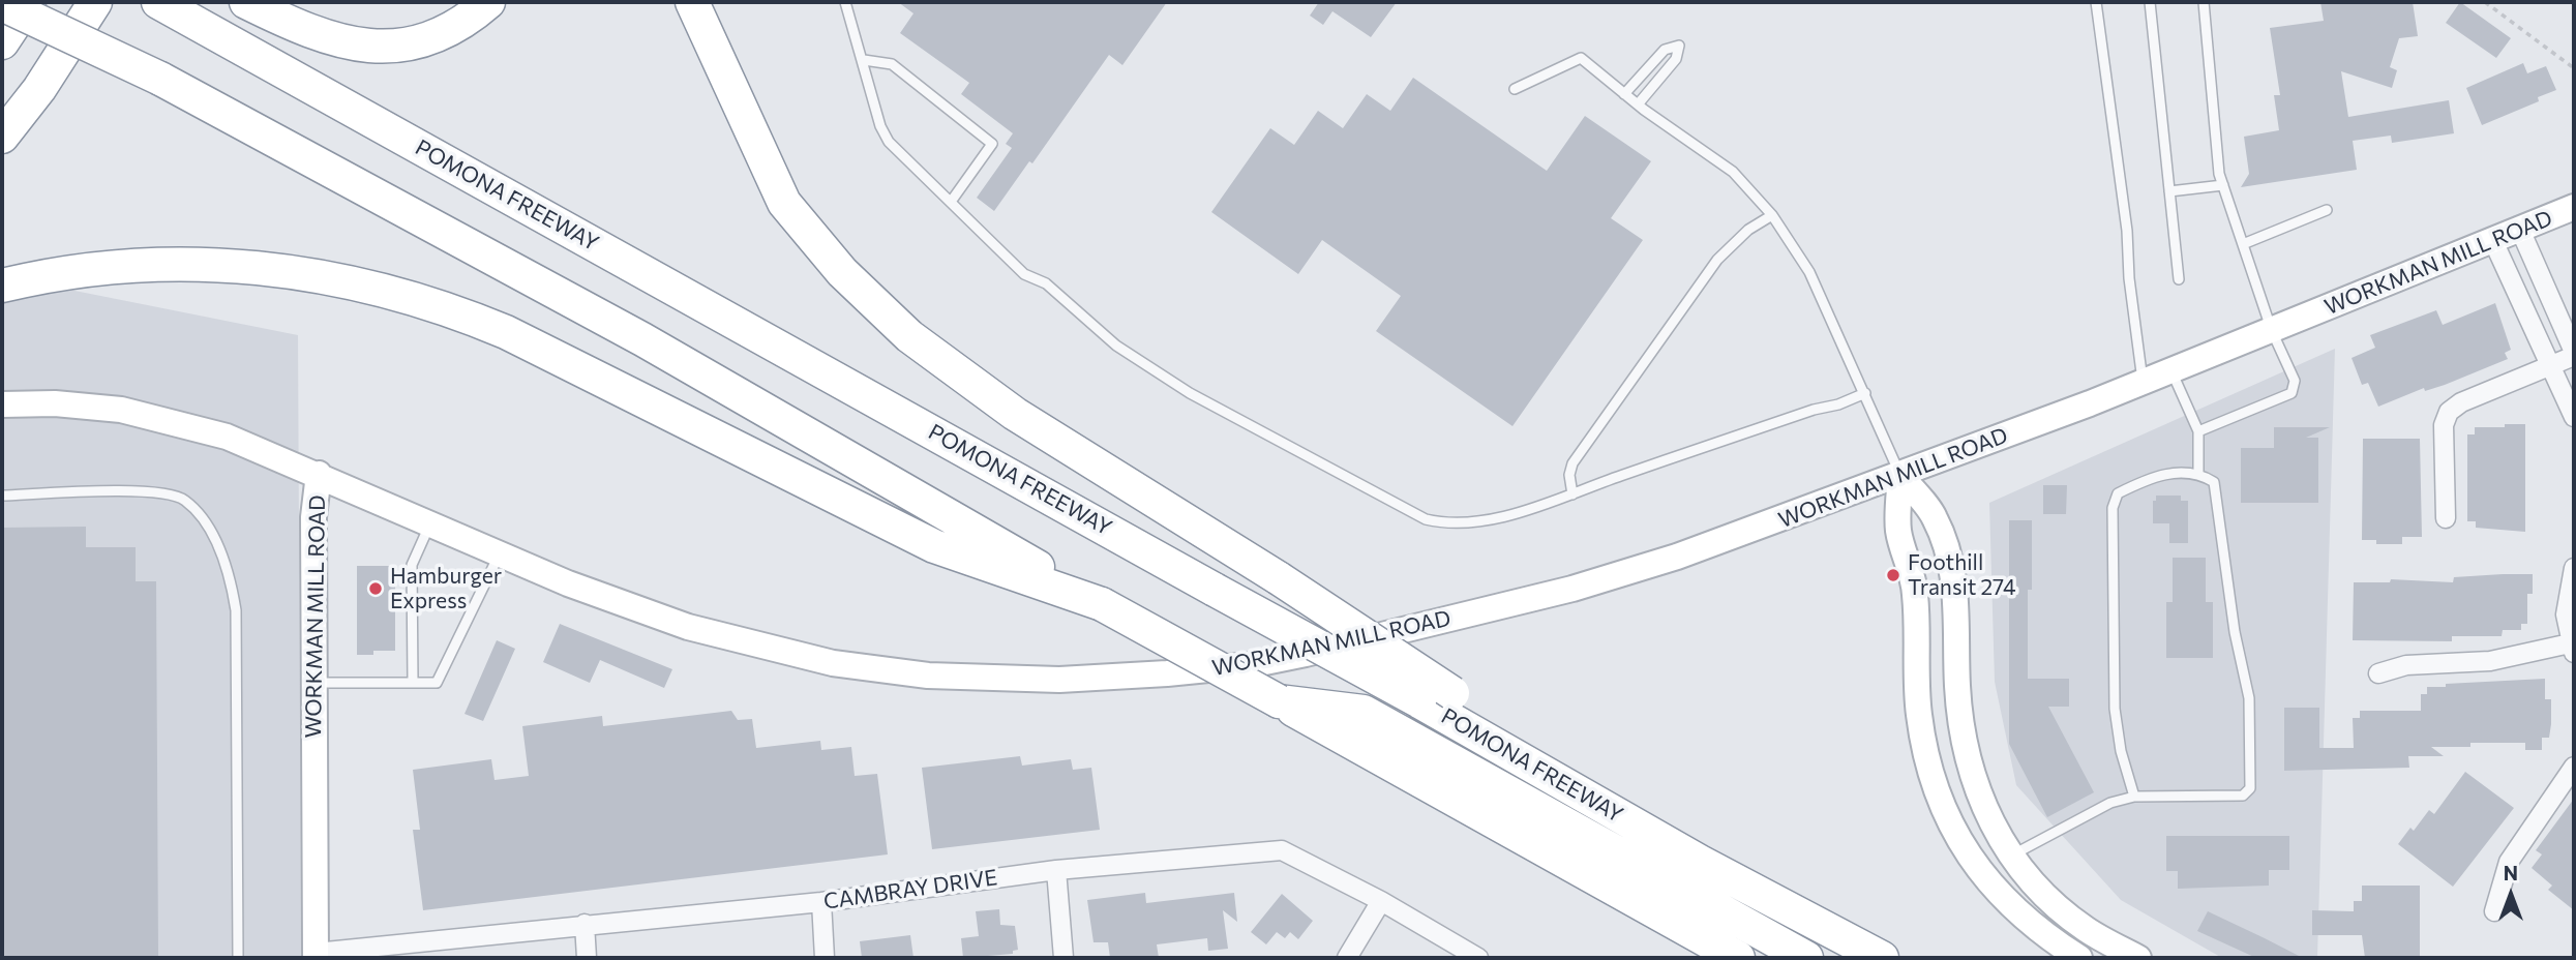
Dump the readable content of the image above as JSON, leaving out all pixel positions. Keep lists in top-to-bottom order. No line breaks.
{"streets":{"highway":["POMONA FREEWAY"],"main road":["WORKMAN MILL ROAD"],"street":["CAMBRAY DRIVE"]},"crossings":[["WORKMAN MILL ROAD","CAMBRAY DRIVE"]],"places":["Foothill Transit 274","Hamburger Express"],"north":"top"}
